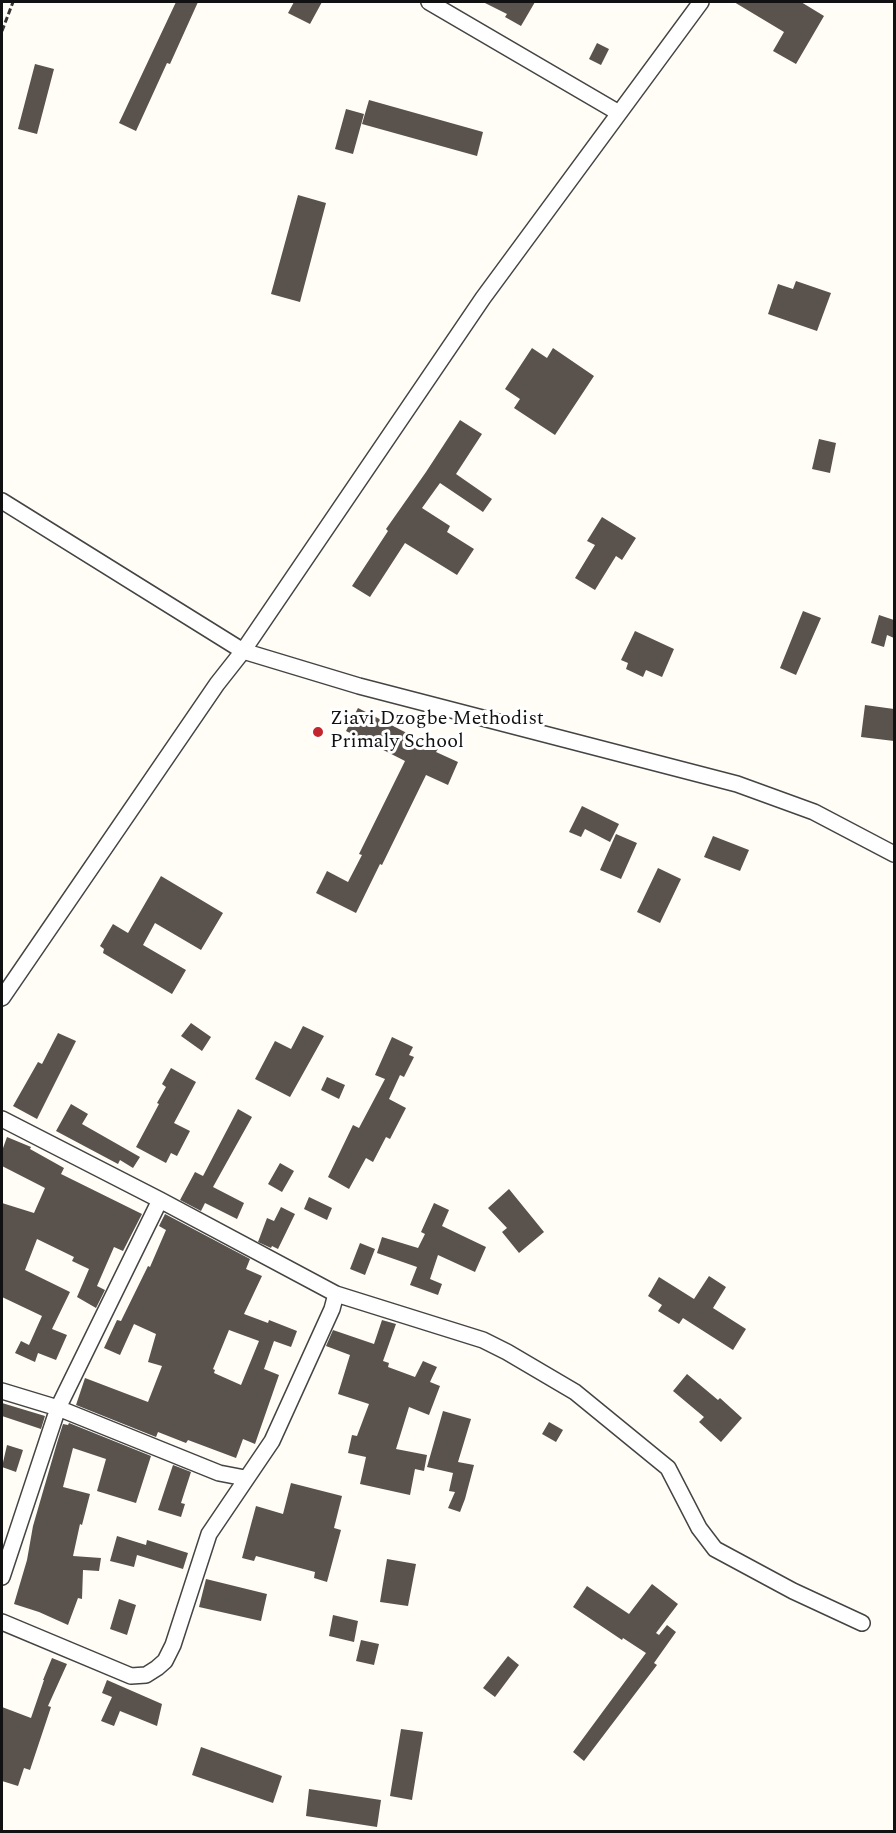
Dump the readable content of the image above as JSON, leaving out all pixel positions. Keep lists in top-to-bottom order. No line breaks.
{"places":["Ziavi Dzogbe Methodist Primaly School"]}
